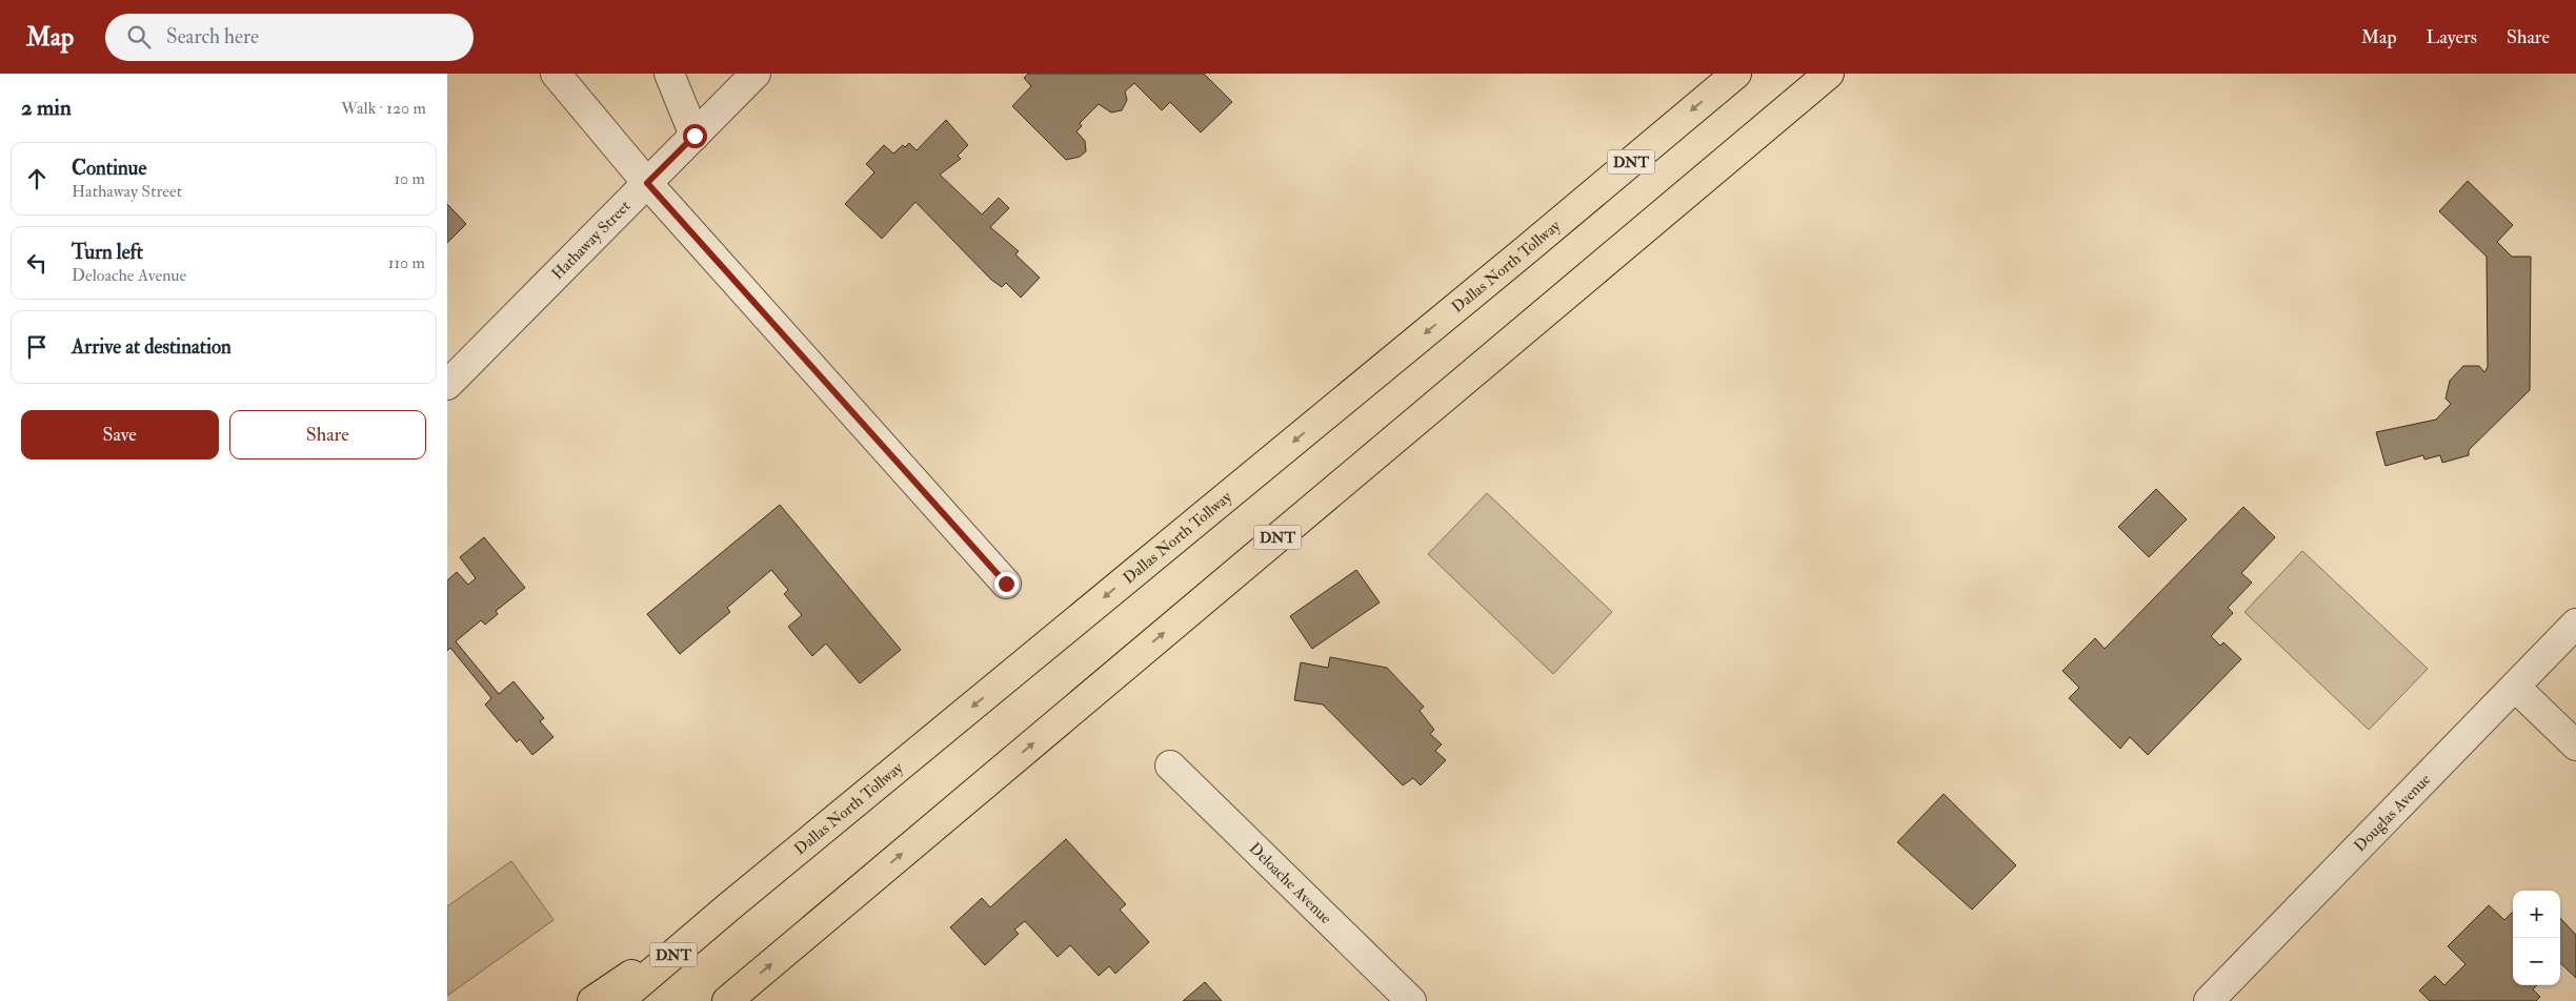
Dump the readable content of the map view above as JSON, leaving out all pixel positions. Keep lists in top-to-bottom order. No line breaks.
{"streets":{"highway":["DNT","Dallas North Tollway"],"street":["Hathaway Street","Douglas Avenue","Deloache Avenue"]},"page":{"header":"Map","search":"Search here","nav":["Map","Layers","Share"],"heading":["2 min","Walk · 120 m"],"list":[["Continue","Hathaway Street","10 m"],["Turn left","Deloache Avenue","110 m"],"Arrive at destination"],"buttons":["Save","Share"],"map_buttons":["+","−"]}}
